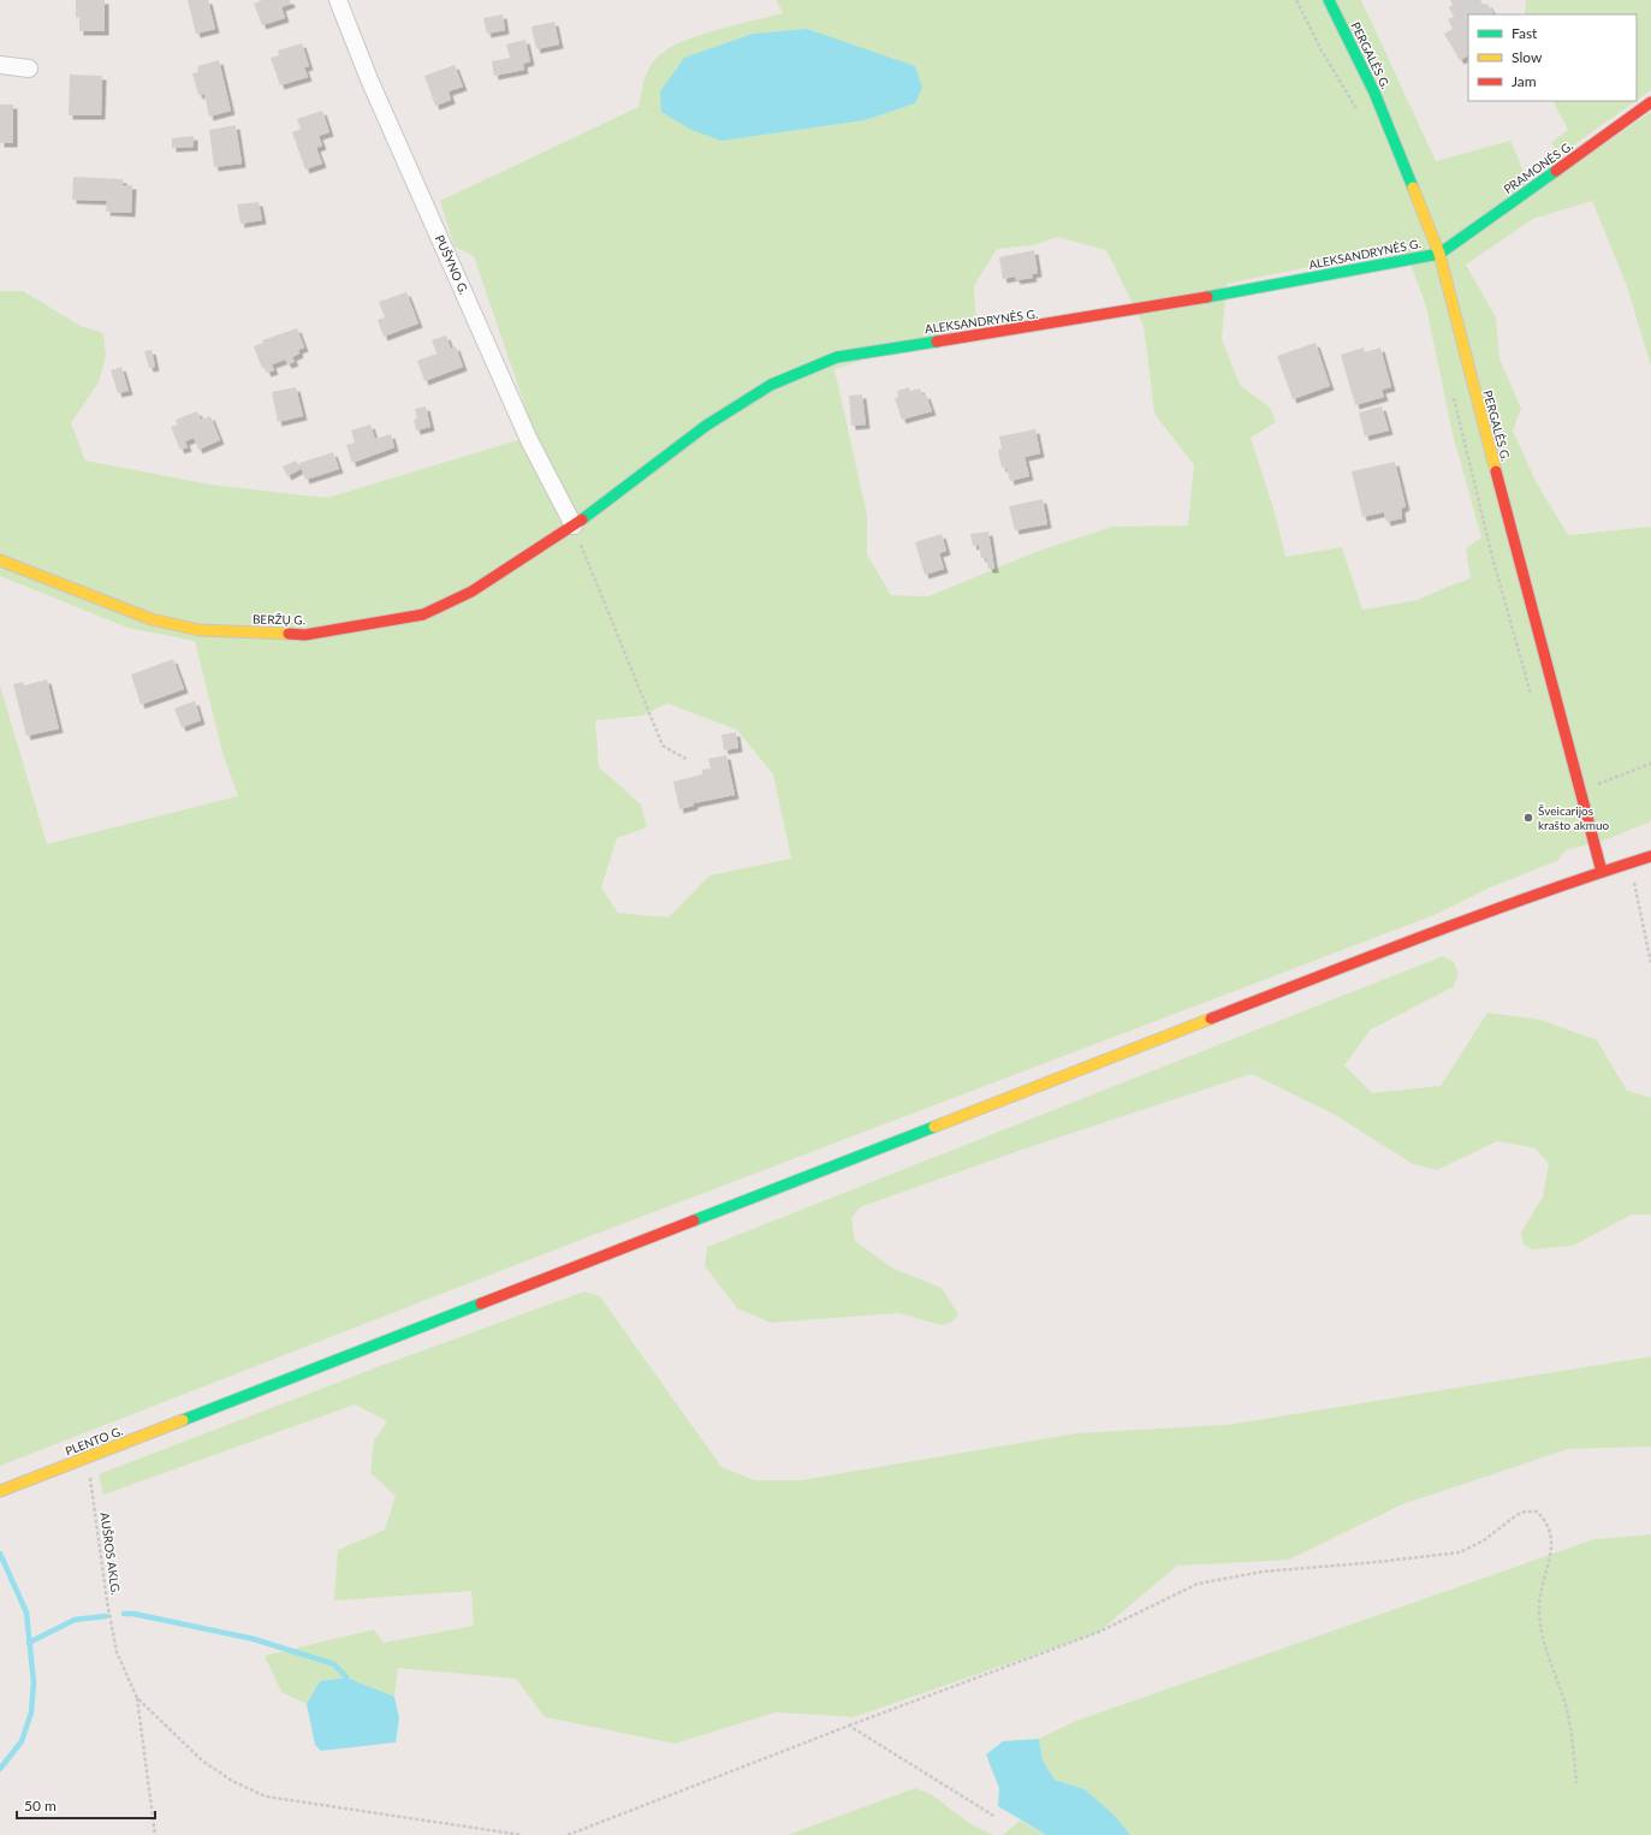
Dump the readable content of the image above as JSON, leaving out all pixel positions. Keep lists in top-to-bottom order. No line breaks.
{"streets":{"main road":["PERGALĖS G.","PRAMONĖS G.","ALEKSANDRYNĖS G.","BERŽŲ G.","PLENTO G."],"street":["PUŠYNO G."],"path":["AUŠROS AKLG."]},"crossings":[["PERGALĖS G.","PRAMONĖS G."],["PERGALĖS G.","ALEKSANDRYNĖS G."],["PERGALĖS G.","PLENTO G."],["PRAMONĖS G.","ALEKSANDRYNĖS G."],["ALEKSANDRYNĖS G.","PUŠYNO G."],["ALEKSANDRYNĖS G.","BERŽŲ G."],["PUŠYNO G.","BERŽŲ G."],["PLENTO G.","AUŠROS AKLG."]],"places":["Šveicarijos krašto akmuo"],"legend":["Fast","Slow","Jam"],"scale_bar":"50 m"}
